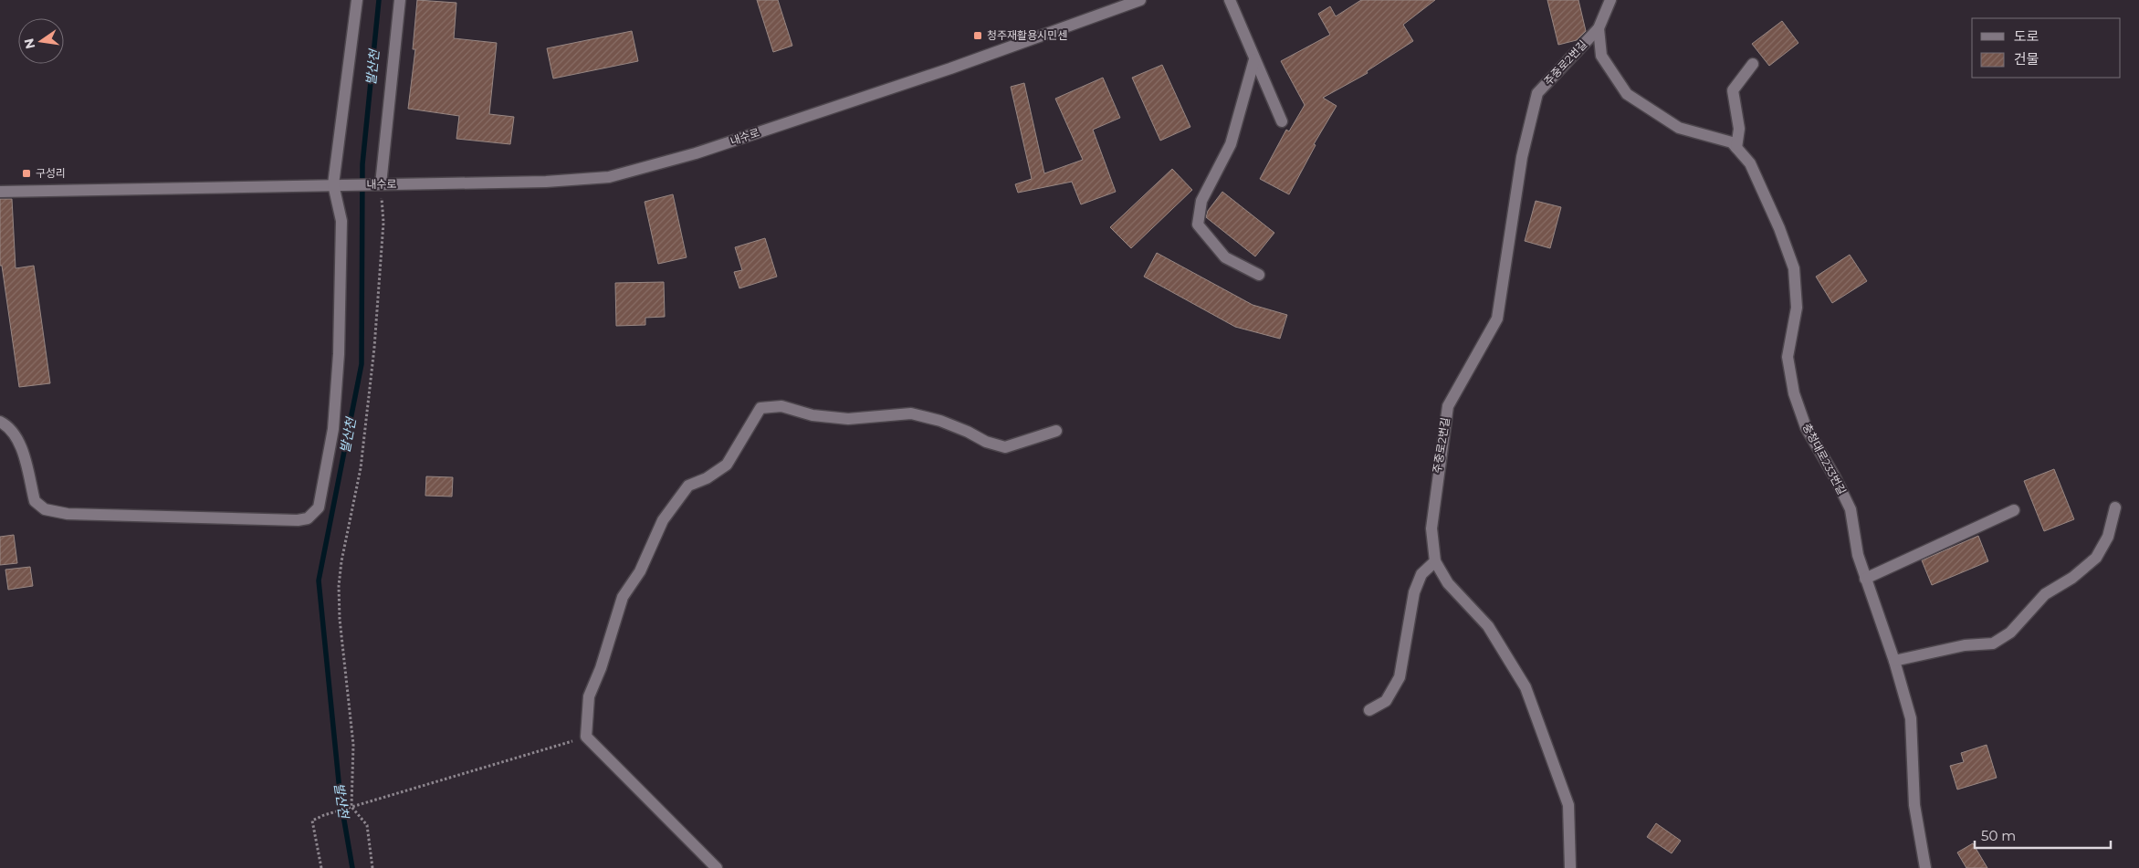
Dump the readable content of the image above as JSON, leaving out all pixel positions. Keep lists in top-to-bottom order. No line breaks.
{"streets":{"street":["주중로2번길","내수로","충청대로233번길"]},"water":["발산천"],"places":{"transit":["청주재활용시민센","구성리"]},"legend":["도로","건물"],"scale_bar":"50 m","north":"left"}
